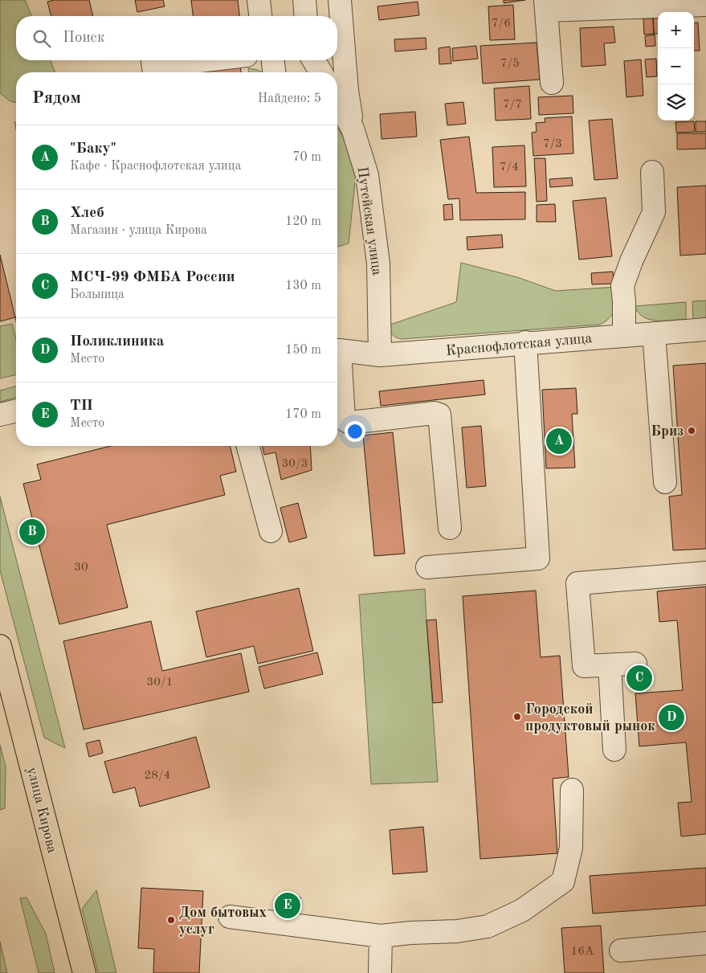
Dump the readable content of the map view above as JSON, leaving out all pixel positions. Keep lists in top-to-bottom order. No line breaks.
{"streets":{"main road":["улица Кирова"],"street":["Путейская улица","Краснофлотская улица"]},"crossings":[["Путейская улица","Краснофлотская улица"]],"places":["Бриз","Городской продуктовый рынок","Дом бытовых услуг"],"house_numbers":["7/6","7/5","7/7","7/3","7/4","30/3","30","30/1","28/4","16А"],"page":{"map_buttons":["+","−"],"search":"Поиск","heading":["Рядом","Найдено: 5"],"list":[{"mark":"A","name":"\"Баку\"","note":"Кафе · Краснофлотская улица","value":"70 m"},{"mark":"B","name":"Хлеб","note":"Магазин · улица Кирова","value":"120 m"},{"mark":"C","name":"МСЧ-99 ФМБА России","note":"Больница","value":"130 m"},{"mark":"D","name":"Поликлиника","note":"Место","value":"150 m"},{"mark":"E","name":"ТП","note":"Место","value":"170 m"}],"pins":["A","B","C","D","E"]}}
